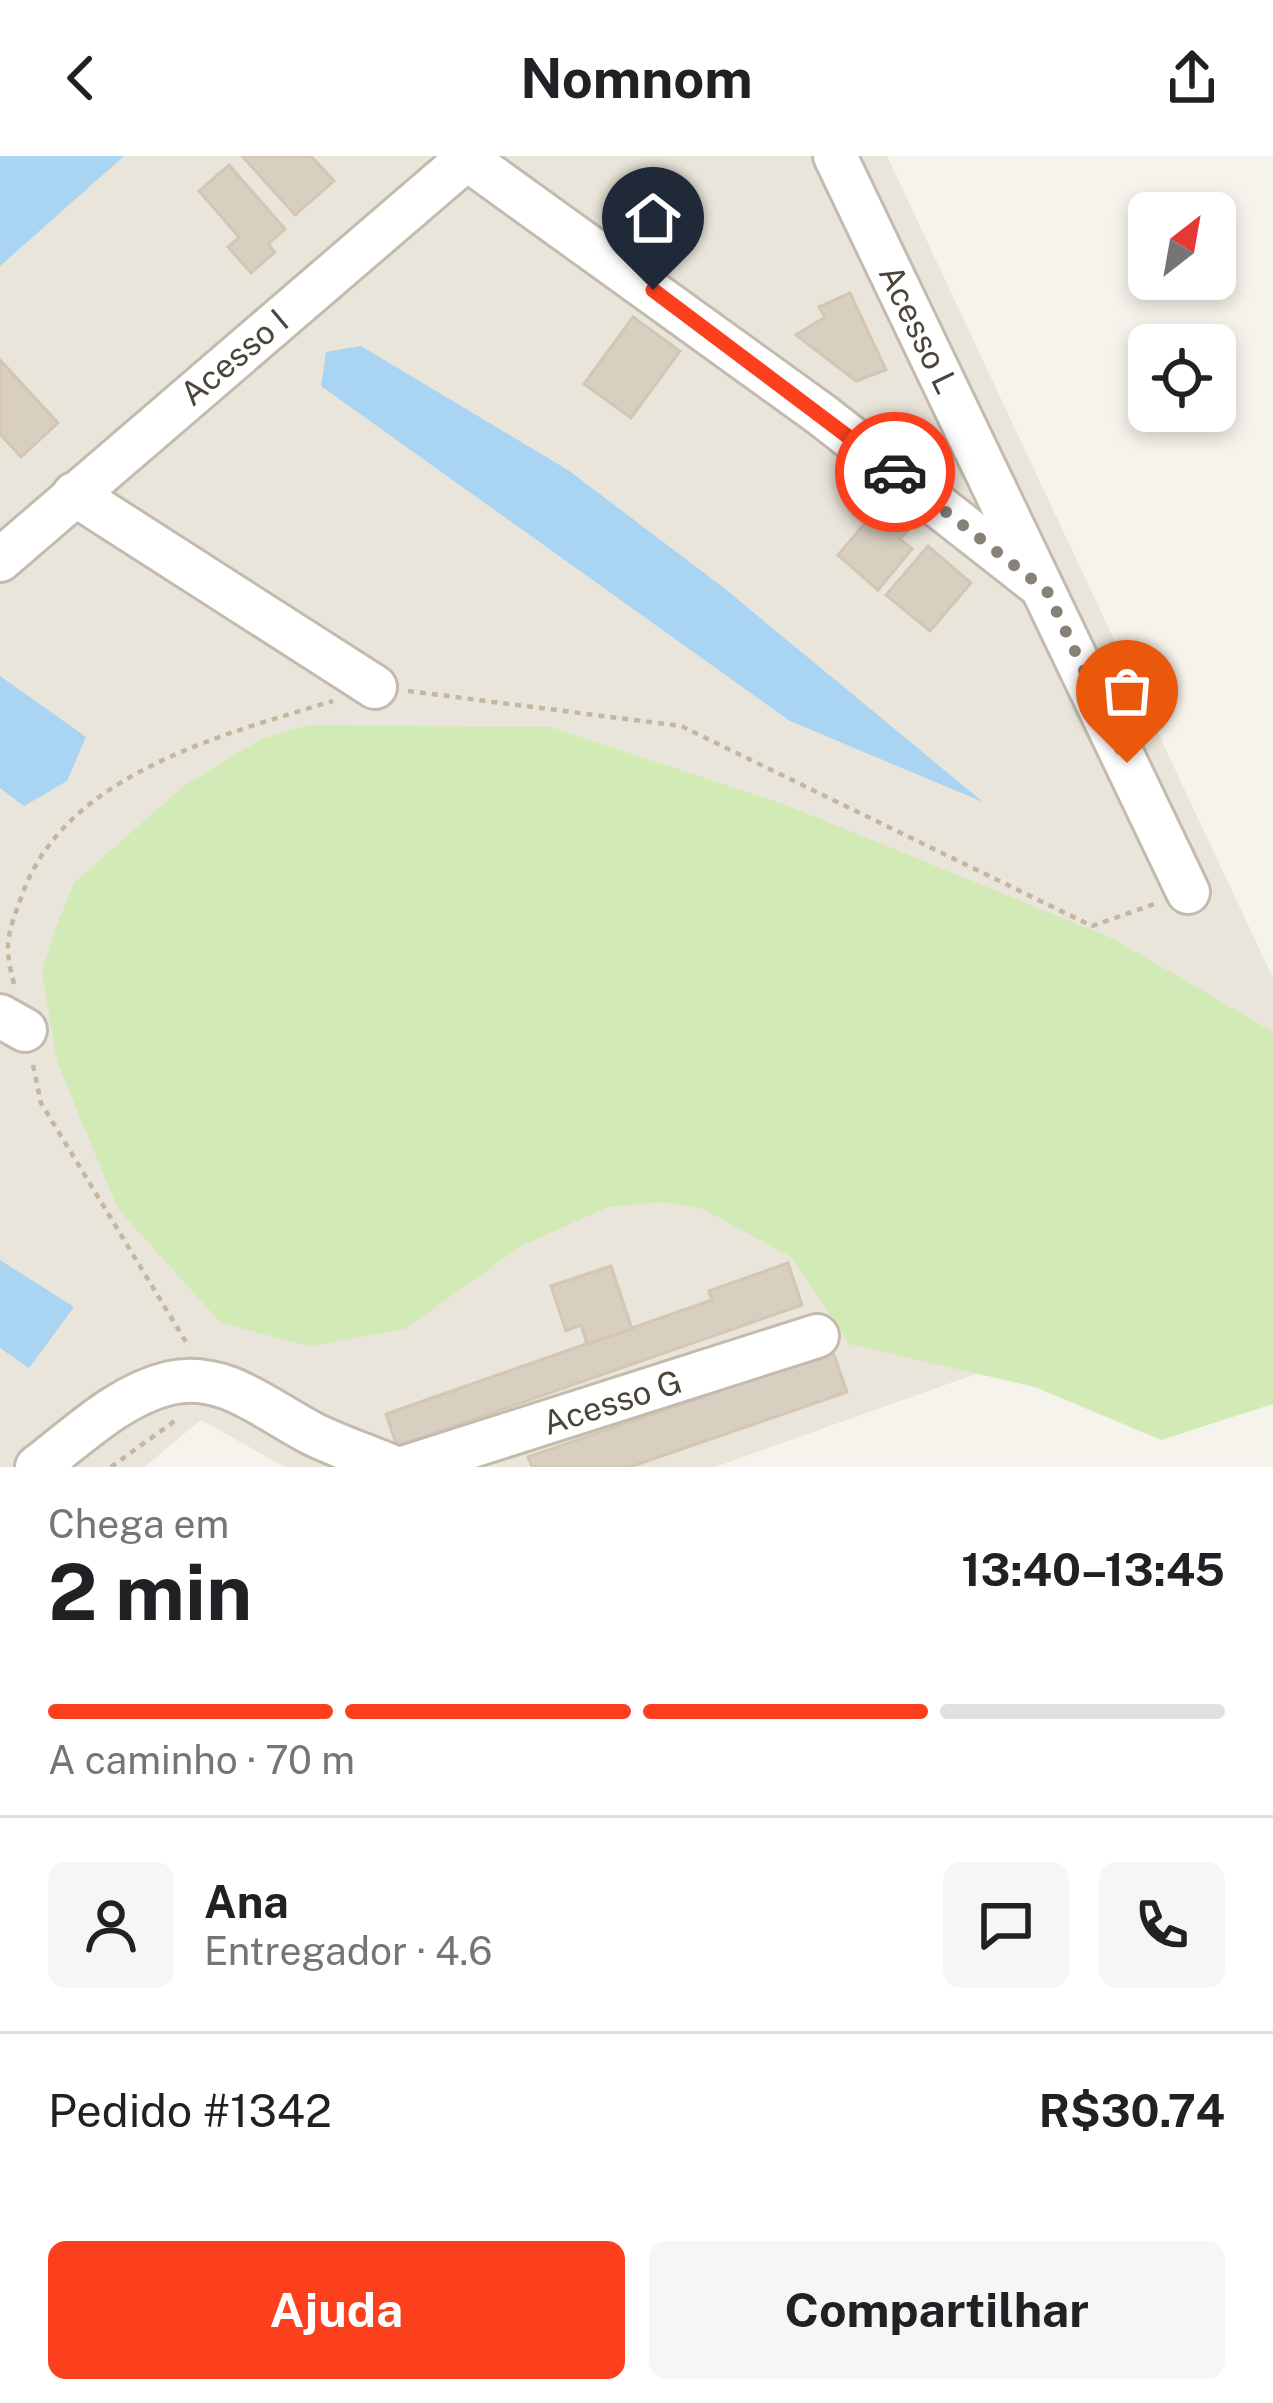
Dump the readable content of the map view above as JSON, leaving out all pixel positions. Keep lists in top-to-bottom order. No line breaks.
{"streets":{"street":["Acesso L","Acesso I","Acesso G"]},"north":"top right","page":{"header":"Nomnom","heading":["2 min","Chega em","13:40–13:45"],"panel":["Ana","Entregador · 4.6","Pedido #1342","R$30.74"],"bar":"A caminho · 70 m","buttons":["Ajuda","Compartilhar"]}}
